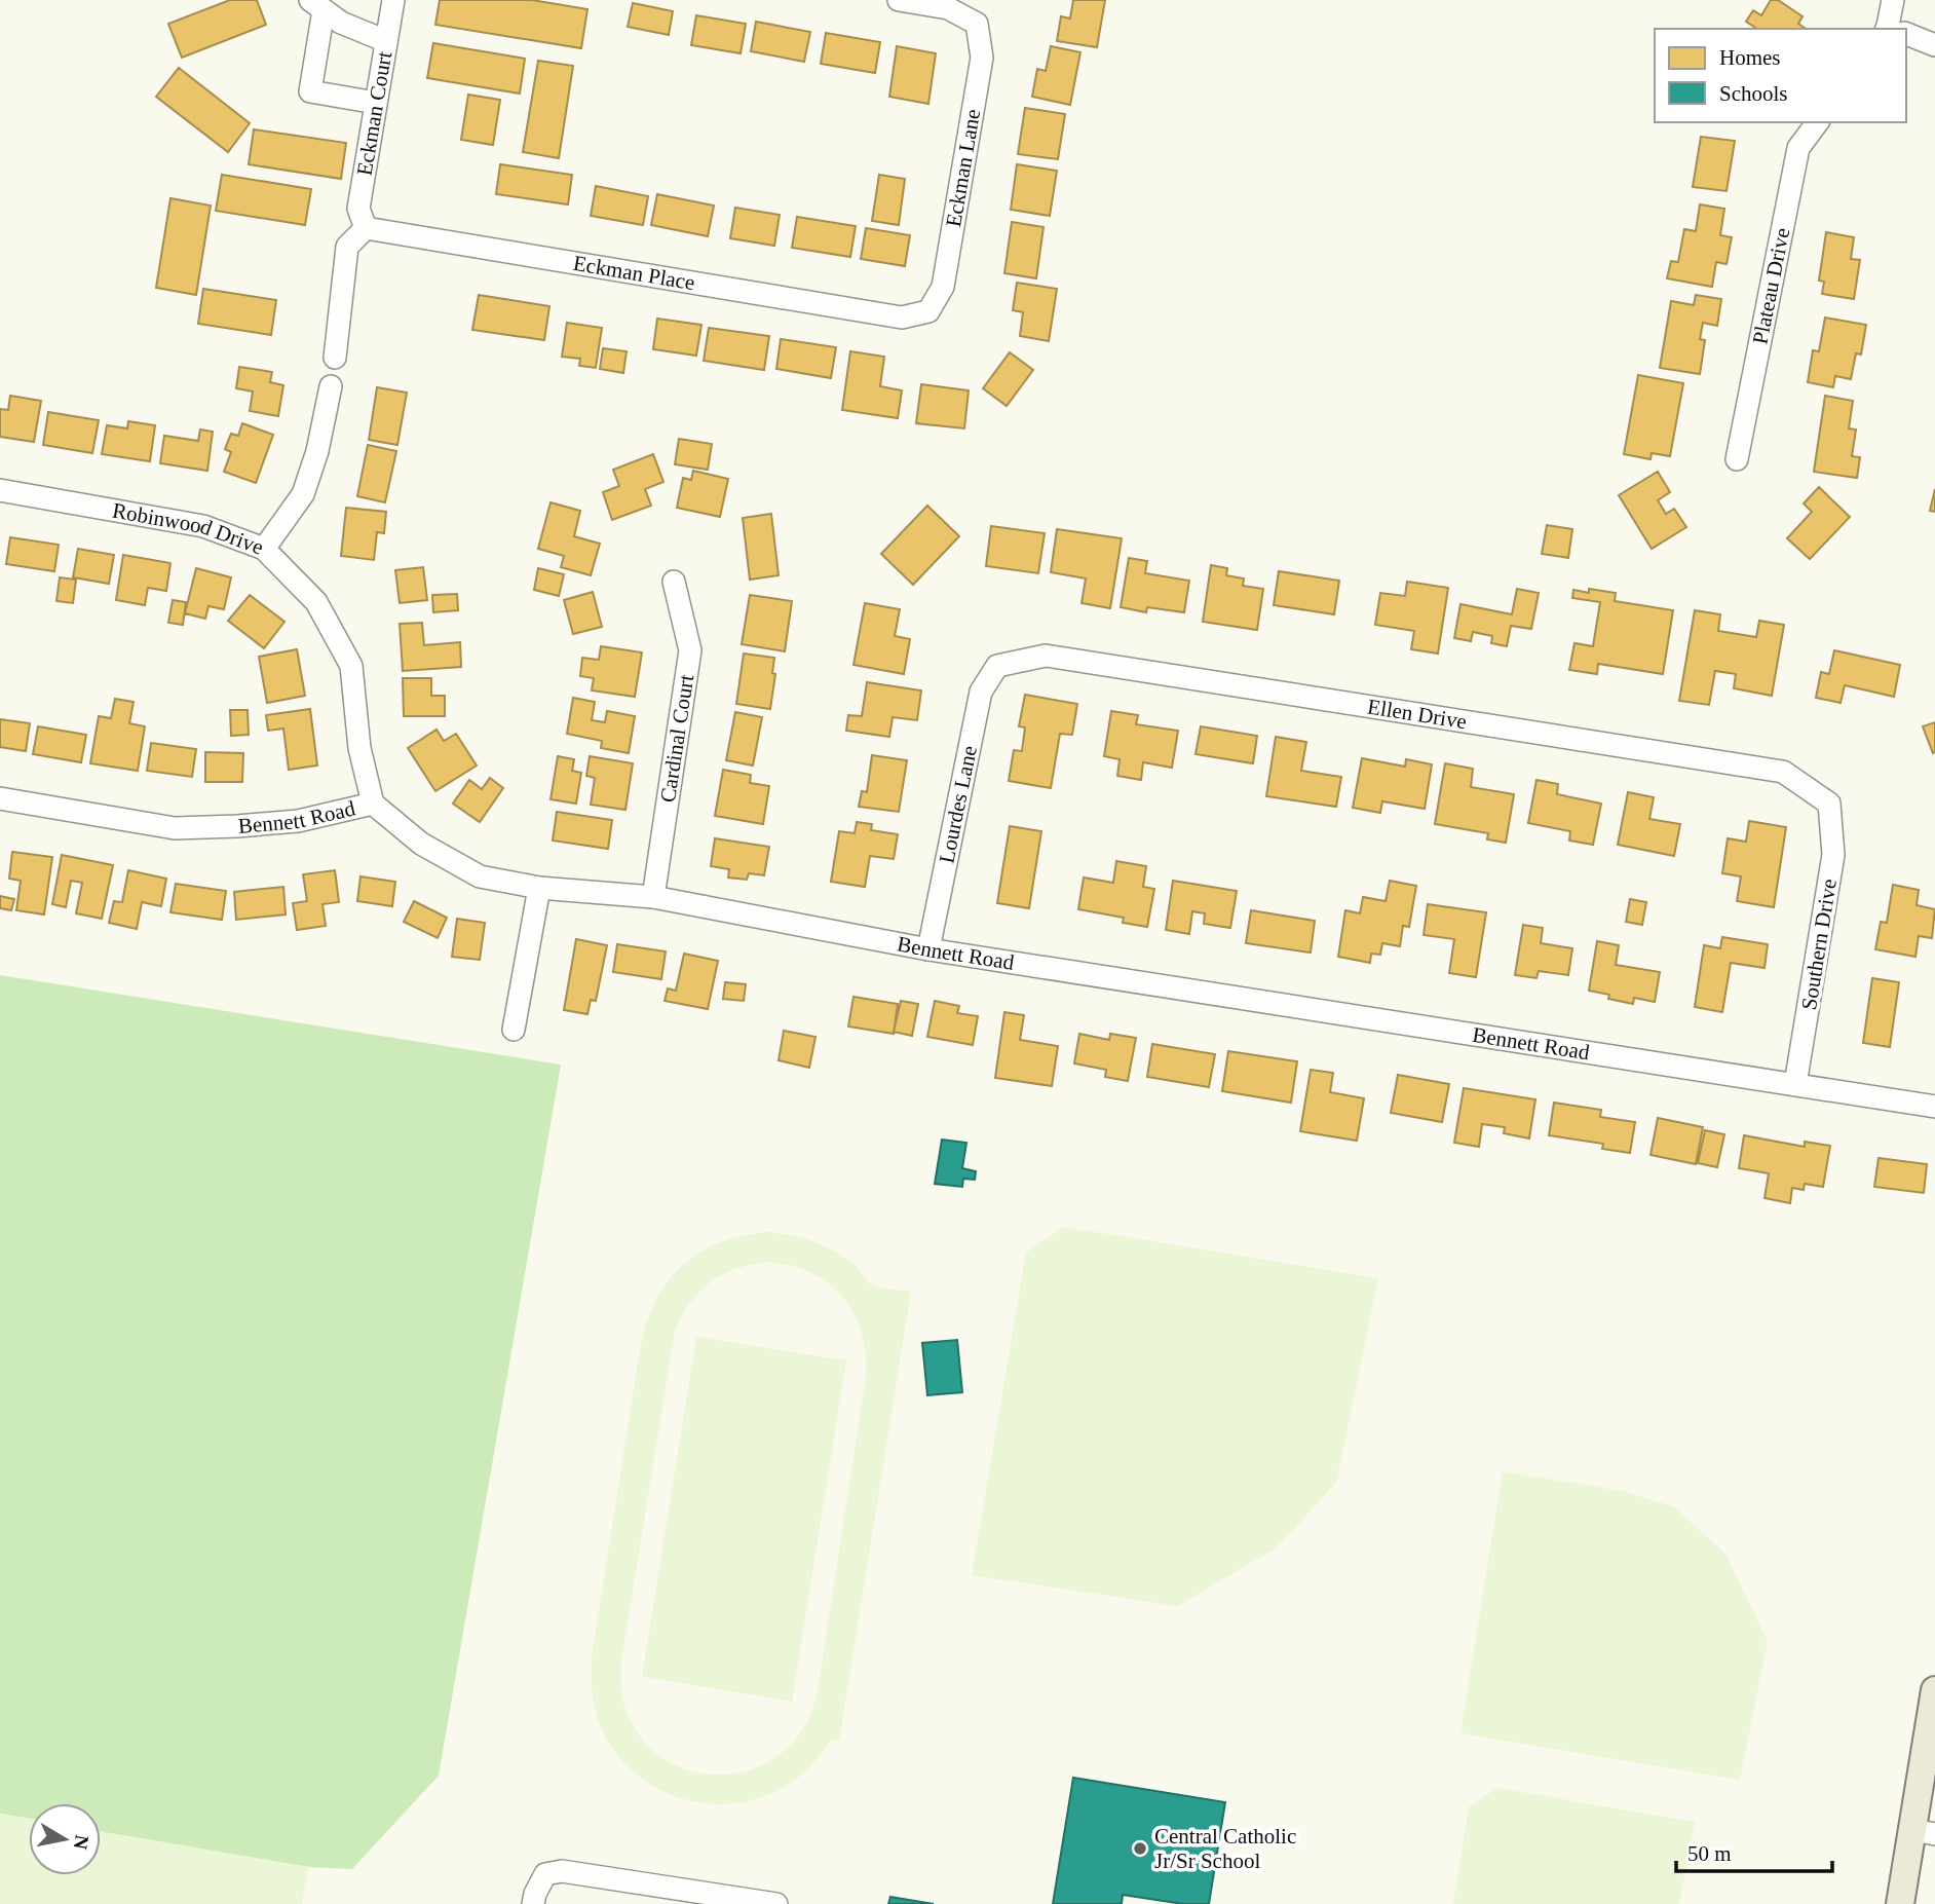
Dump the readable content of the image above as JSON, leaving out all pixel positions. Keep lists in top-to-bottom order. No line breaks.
{"streets":{"street":["Eckman Court","Eckman Lane","Eckman Place","Plateau Drive","Robinwood Drive","Ellen Drive","Cardinal Court","Lourdes Lane","Bennett Road","Southern Drive"]},"crossings":[["Eckman Court","Eckman Place"],["Eckman Lane","Eckman Place"],["Robinwood Drive","Bennett Road"],["Ellen Drive","Lourdes Lane"],["Ellen Drive","Southern Drive"],["Cardinal Court","Bennett Road"],["Lourdes Lane","Bennett Road"],["Bennett Road","Southern Drive"]],"places":["Central Catholic Jr/Sr School"],"legend":["Homes","Schools"],"scale_bar":"50 m","north":"right"}
